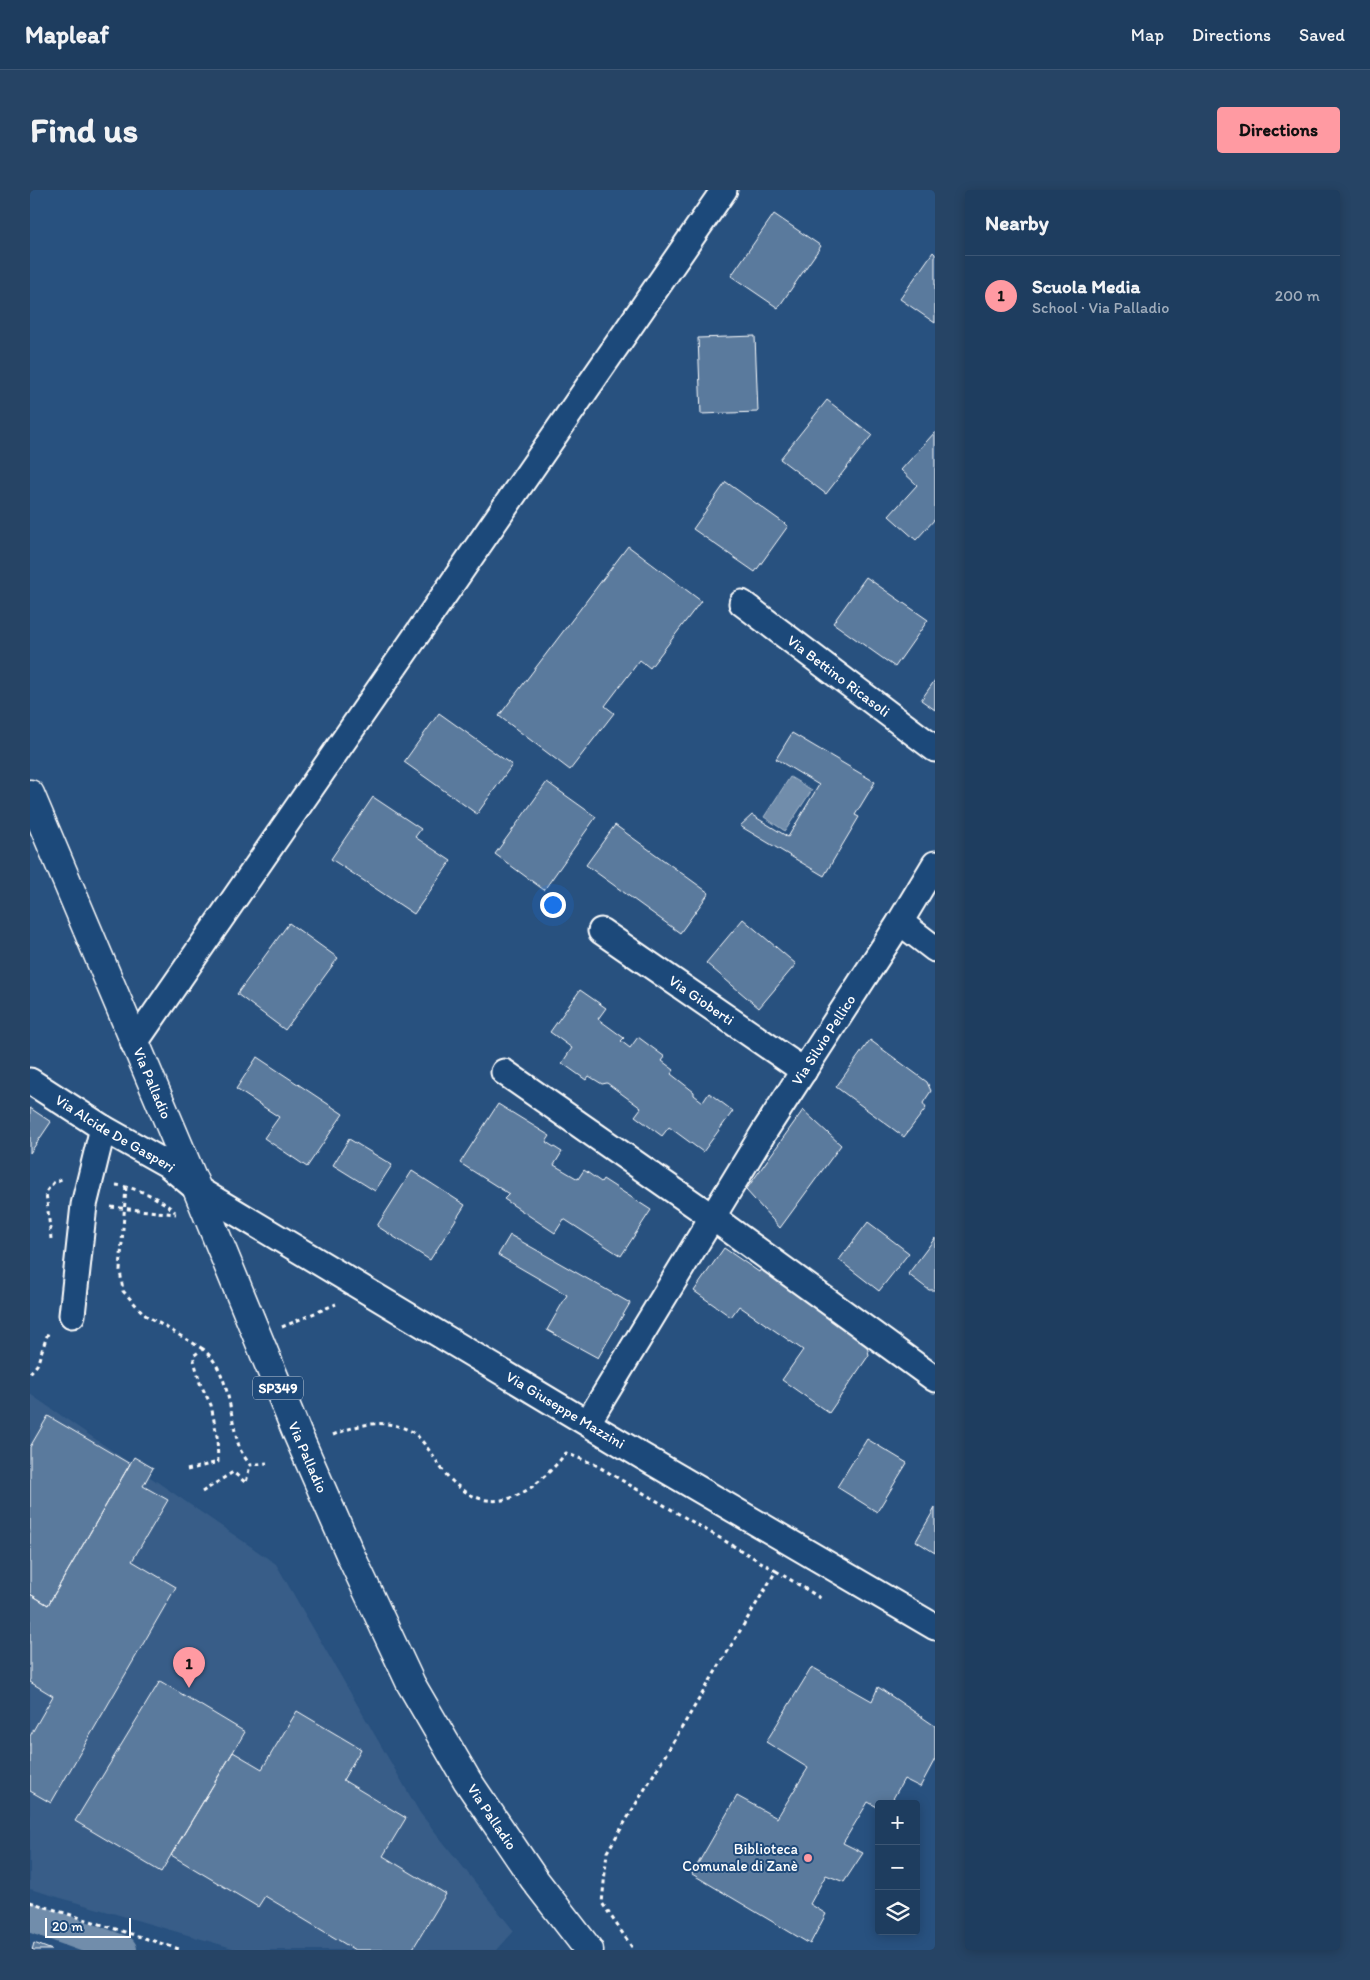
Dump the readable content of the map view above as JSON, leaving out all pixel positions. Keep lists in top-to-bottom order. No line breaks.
{"streets":{"main road":["Via Palladio","SP349"],"street":["Via Bettino Ricasoli","Via Gioberti","Via Silvio Pellico","Via Alcide De Gasperi","Via Giuseppe Mazzini"]},"crossings":[["Via Gioberti","Via Silvio Pellico"],["Via Silvio Pellico","Via Giuseppe Mazzini"],["Via Palladio","Via Alcide De Gasperi"],["Via Palladio","Via Giuseppe Mazzini"],["Via Alcide De Gasperi","Via Giuseppe Mazzini"]],"places":["Biblioteca Comunale di Zanè"],"scale_bar":"20 m","page":{"header":"Mapleaf","nav":["Map","Directions","Saved"],"buttons":"Directions","title":"Find us","heading":"Nearby","list":[{"mark":"1","name":"Scuola Media","note":"School · Via Palladio","value":"200 m"}],"pins":"1","map_buttons":["+","−"],"scale":"20 m"}}
